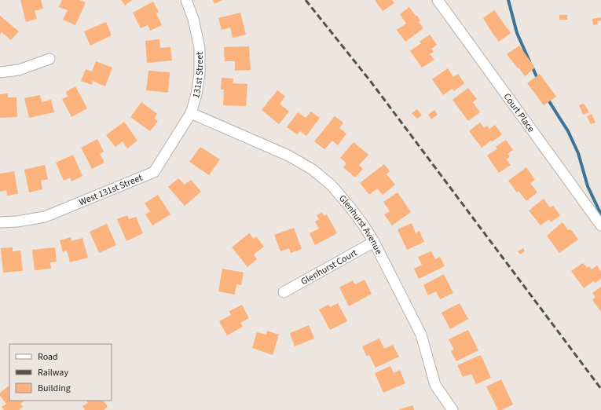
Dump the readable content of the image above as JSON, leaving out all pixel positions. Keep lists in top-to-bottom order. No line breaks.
{"streets":{"street":["131st Street","Court Place","West 131st Street","Glenhurst Avenue","Glenhurst Court"]},"crossings":[["131st Street","West 131st Street"],["131st Street","Glenhurst Avenue"],["West 131st Street","Glenhurst Avenue"],["Glenhurst Avenue","Glenhurst Court"]],"legend":["Road","Railway","Building"]}
